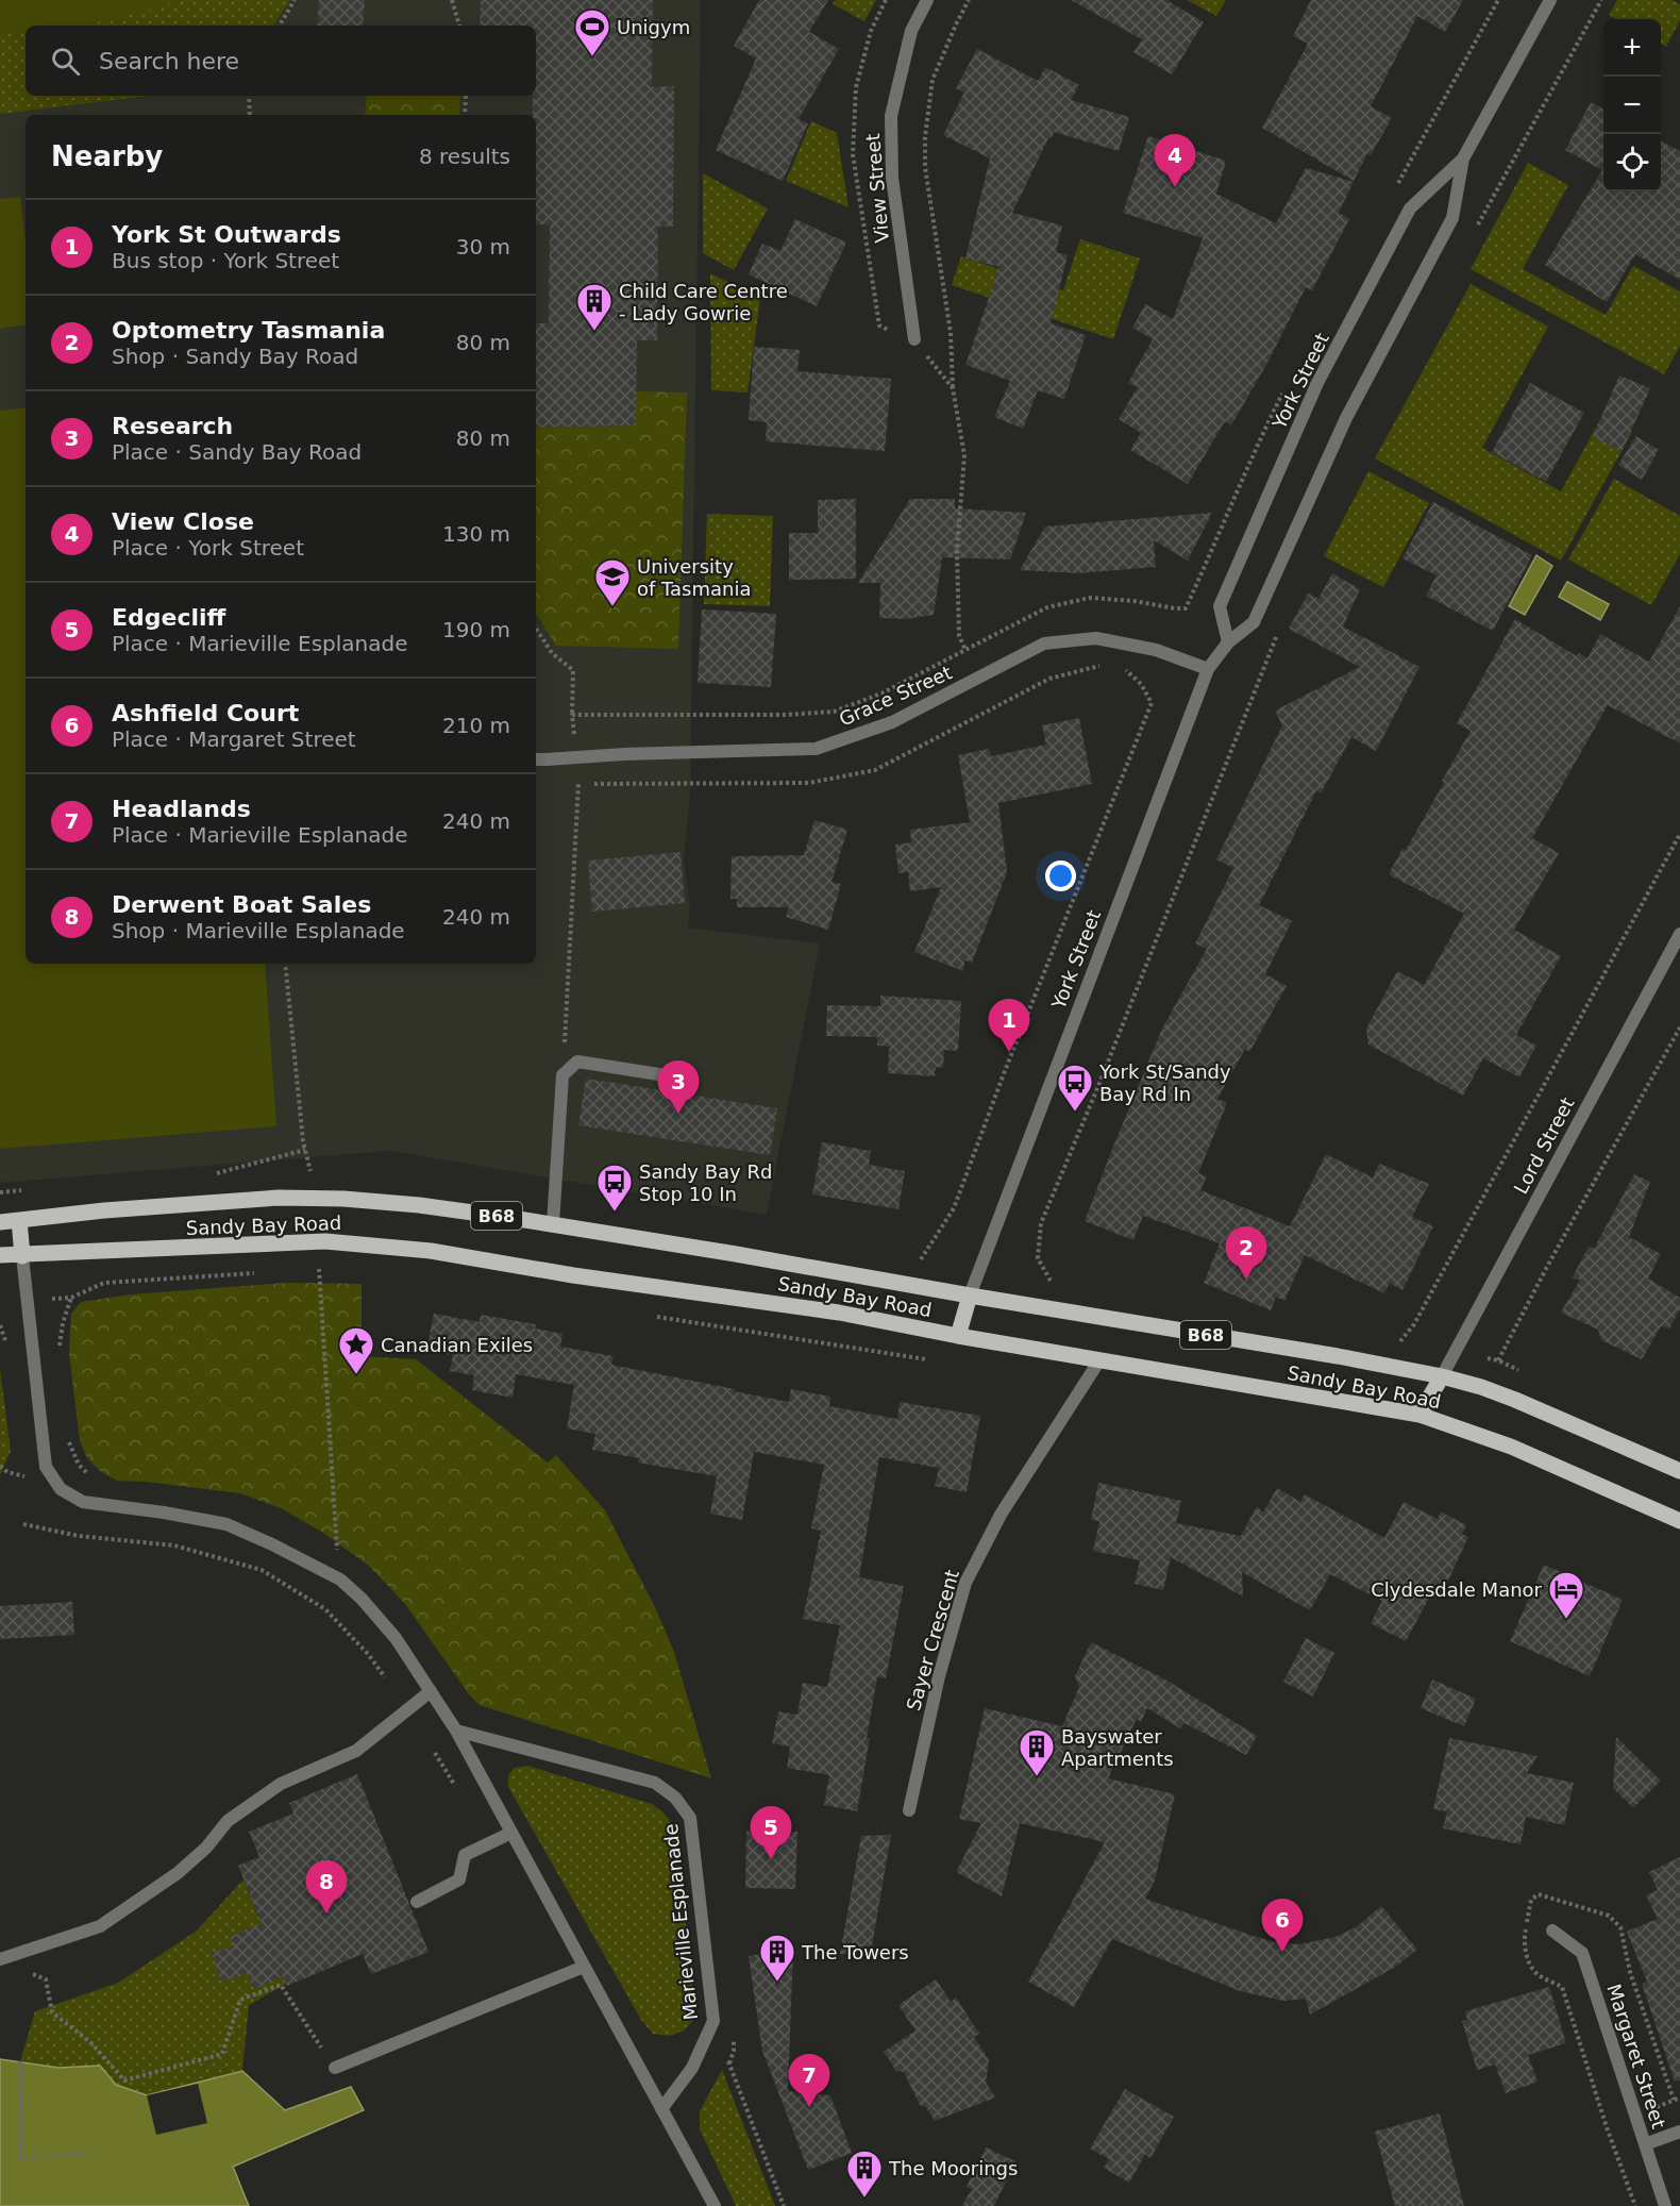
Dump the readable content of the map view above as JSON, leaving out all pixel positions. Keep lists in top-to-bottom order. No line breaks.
{"streets":{"main road":["B68","Sandy Bay Road"],"street":["View Street","York Street","Grace Street","Lord Street","Sayer Crescent","Marieville Esplanade","Margaret Street"]},"crossings":[["York Street","Grace Street"],["York Street","Sandy Bay Road"],["Lord Street","Sandy Bay Road"],["Sandy Bay Road","Sayer Crescent"]],"places":{"sports":["Unigym"],"building":["Child Care Centre - Lady Gowrie","Bayswater Apartments","The Towers","The Moorings"],"school or university":["University of Tasmania"],"bus stop":["York St/Sandy Bay Rd In","Sandy Bay Rd Stop 10 In"],"place":["Canadian Exiles"],"hotel":["Clydesdale Manor"]},"page":{"map_buttons":["+","−"],"search":"Search here","heading":["Nearby","8 results"],"pins":["4","1","3","2","5","8","6","7"],"list":[{"mark":"1","name":"York St Outwards","note":"Bus stop · York Street","value":"30 m"},{"mark":"2","name":"Optometry Tasmania","note":"Shop · Sandy Bay Road","value":"80 m"},{"mark":"3","name":"Research","note":"Place · Sandy Bay Road","value":"80 m"},{"mark":"4","name":"View Close","note":"Place · York Street","value":"130 m"},{"mark":"5","name":"Edgecliff","note":"Place · Marieville Esplanade","value":"190 m"},{"mark":"6","name":"Ashfield Court","note":"Place · Margaret Street","value":"210 m"},{"mark":"7","name":"Headlands","note":"Place · Marieville Esplanade","value":"240 m"},{"mark":"8","name":"Derwent Boat Sales","note":"Shop · Marieville Esplanade","value":"240 m"}]}}
